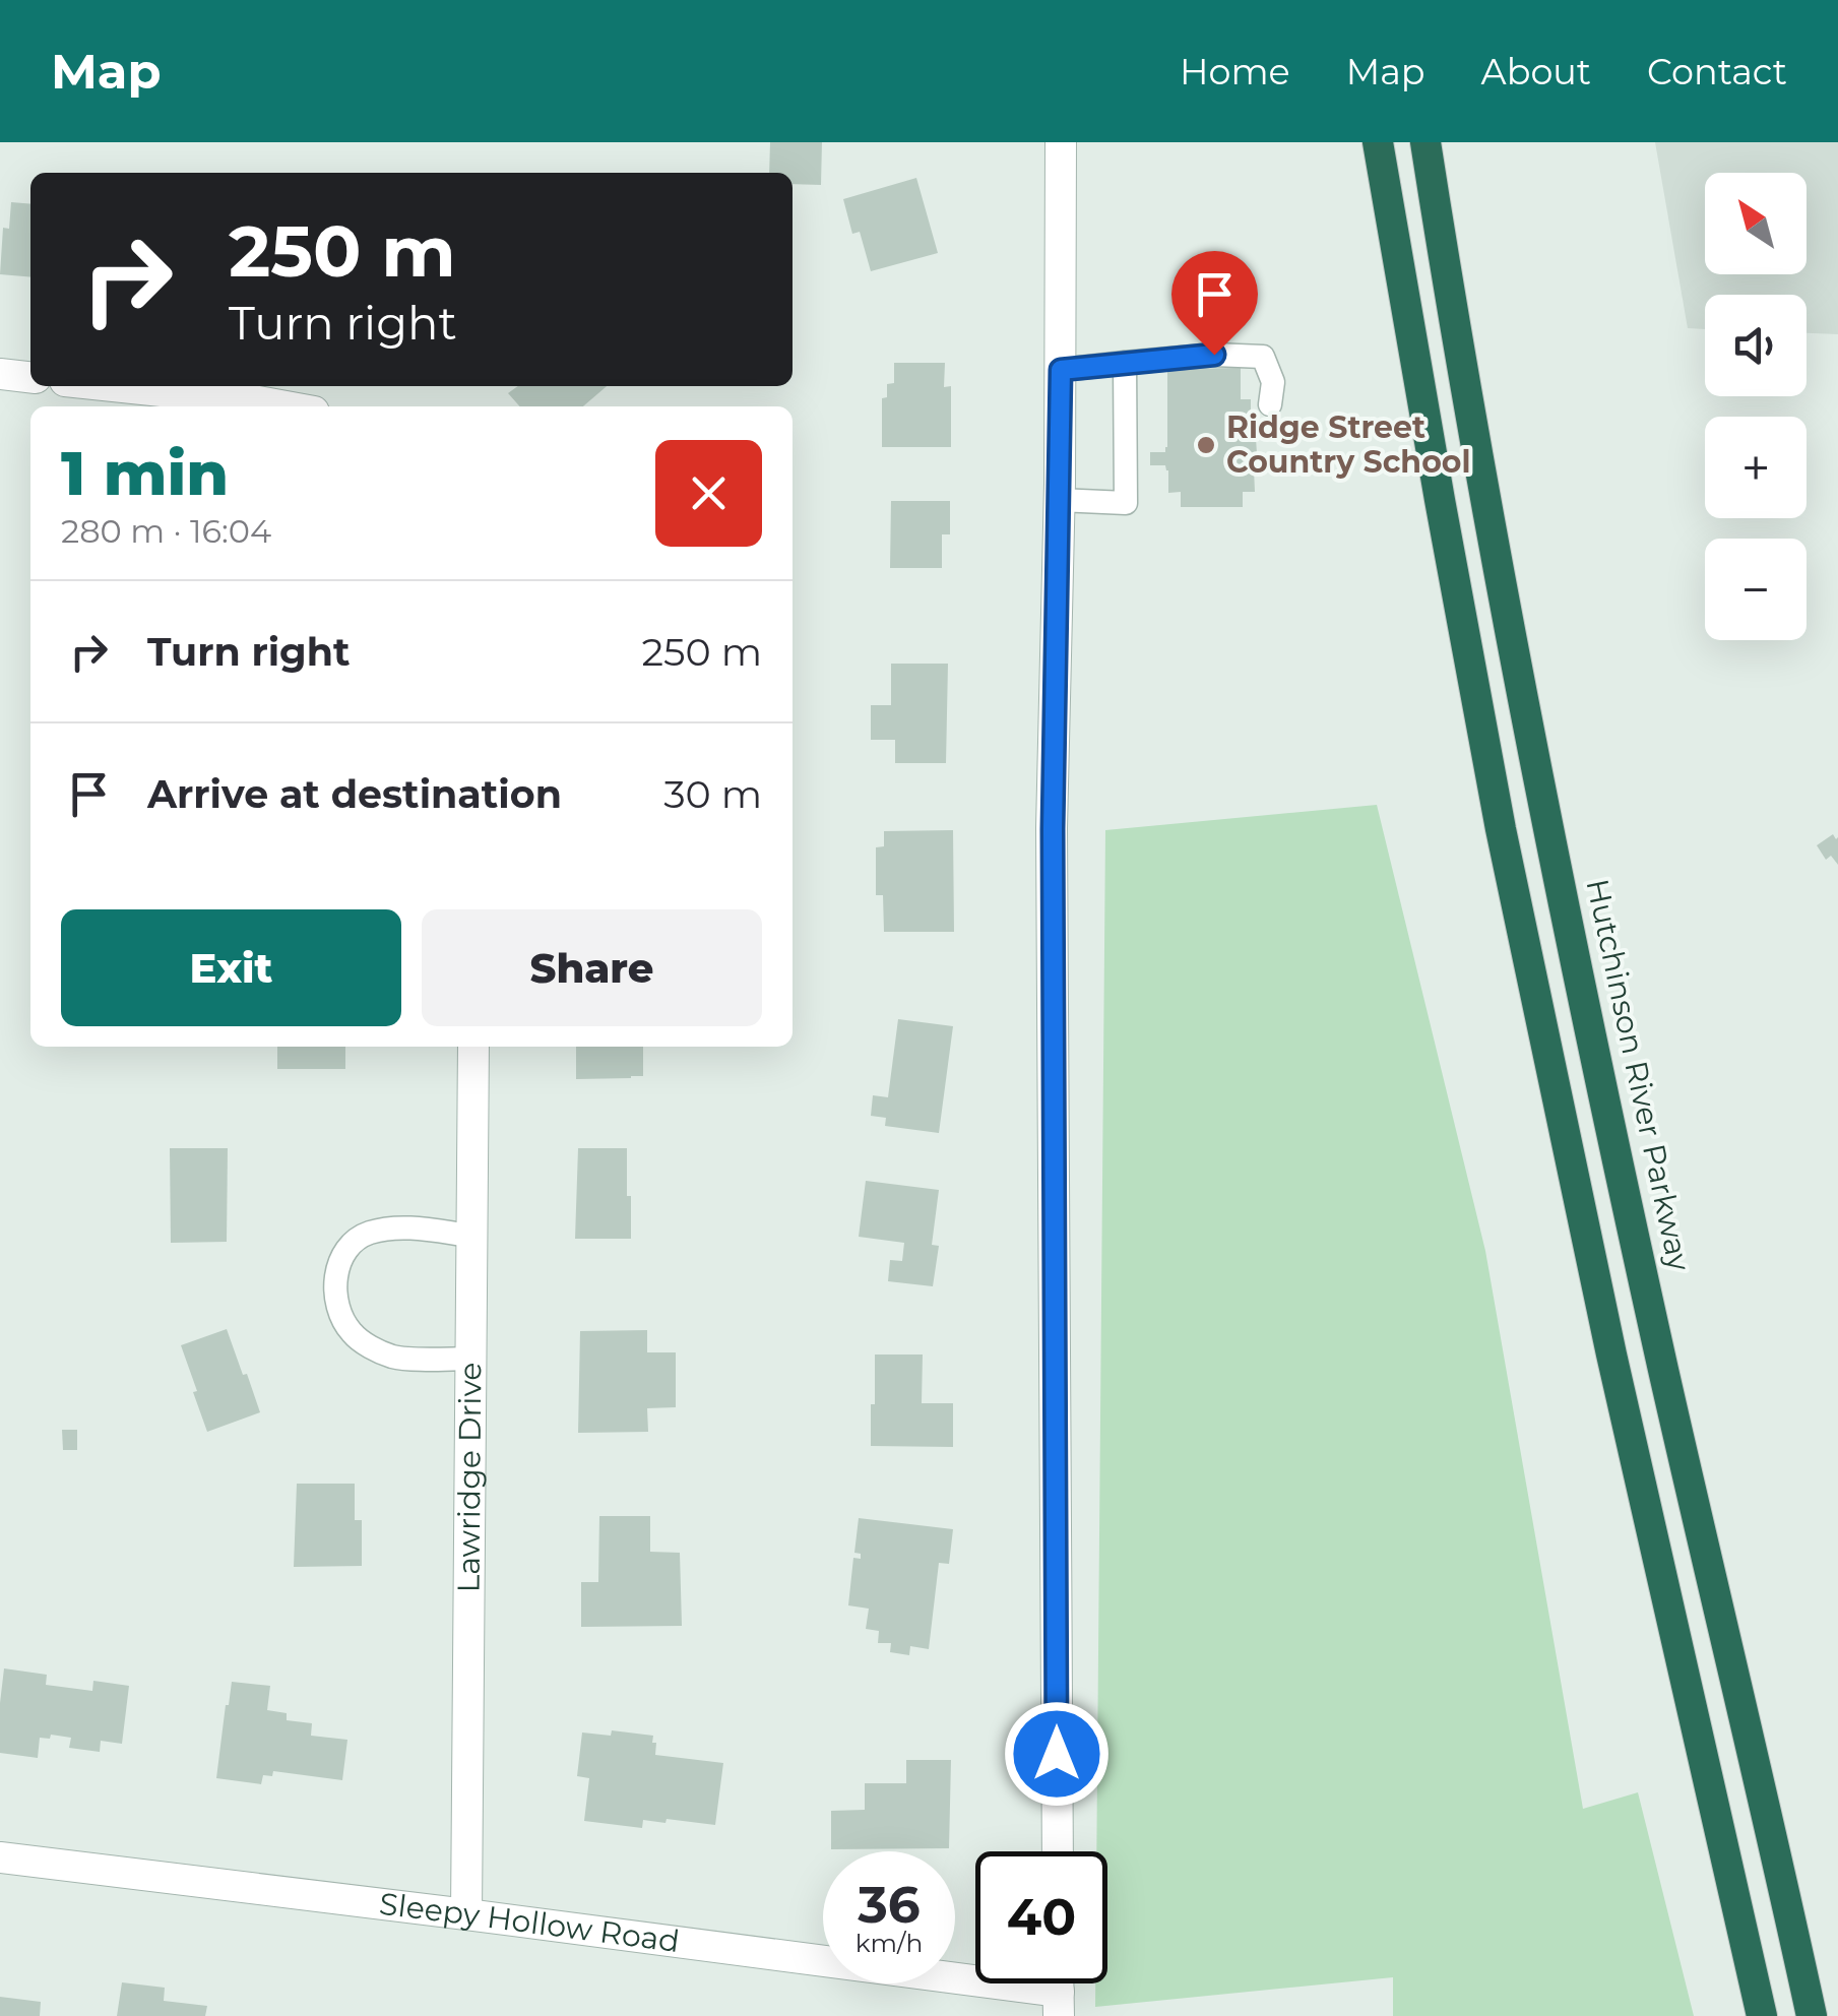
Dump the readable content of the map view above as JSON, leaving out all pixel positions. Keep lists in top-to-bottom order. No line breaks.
{"streets":{"highway":["Hutchinson River Parkway"],"street":["Lawridge Drive","Sleepy Hollow Road"]},"crossings":[["Lawridge Drive","Sleepy Hollow Road"]],"places":["Ridge Street Country School"],"north":"top left","page":{"header":"Map","nav":["Home","Map","About","Contact"],"map_buttons":["+","−"],"turn":["250 m","Turn right"],"heading":["1 min","280 m · 16:04"],"list":[{"name":"Turn right","value":"250 m"},{"name":"Arrive at destination","value":"30 m"}],"buttons":["Exit","Share"],"speed":"36 km/h","limit":"40"}}
